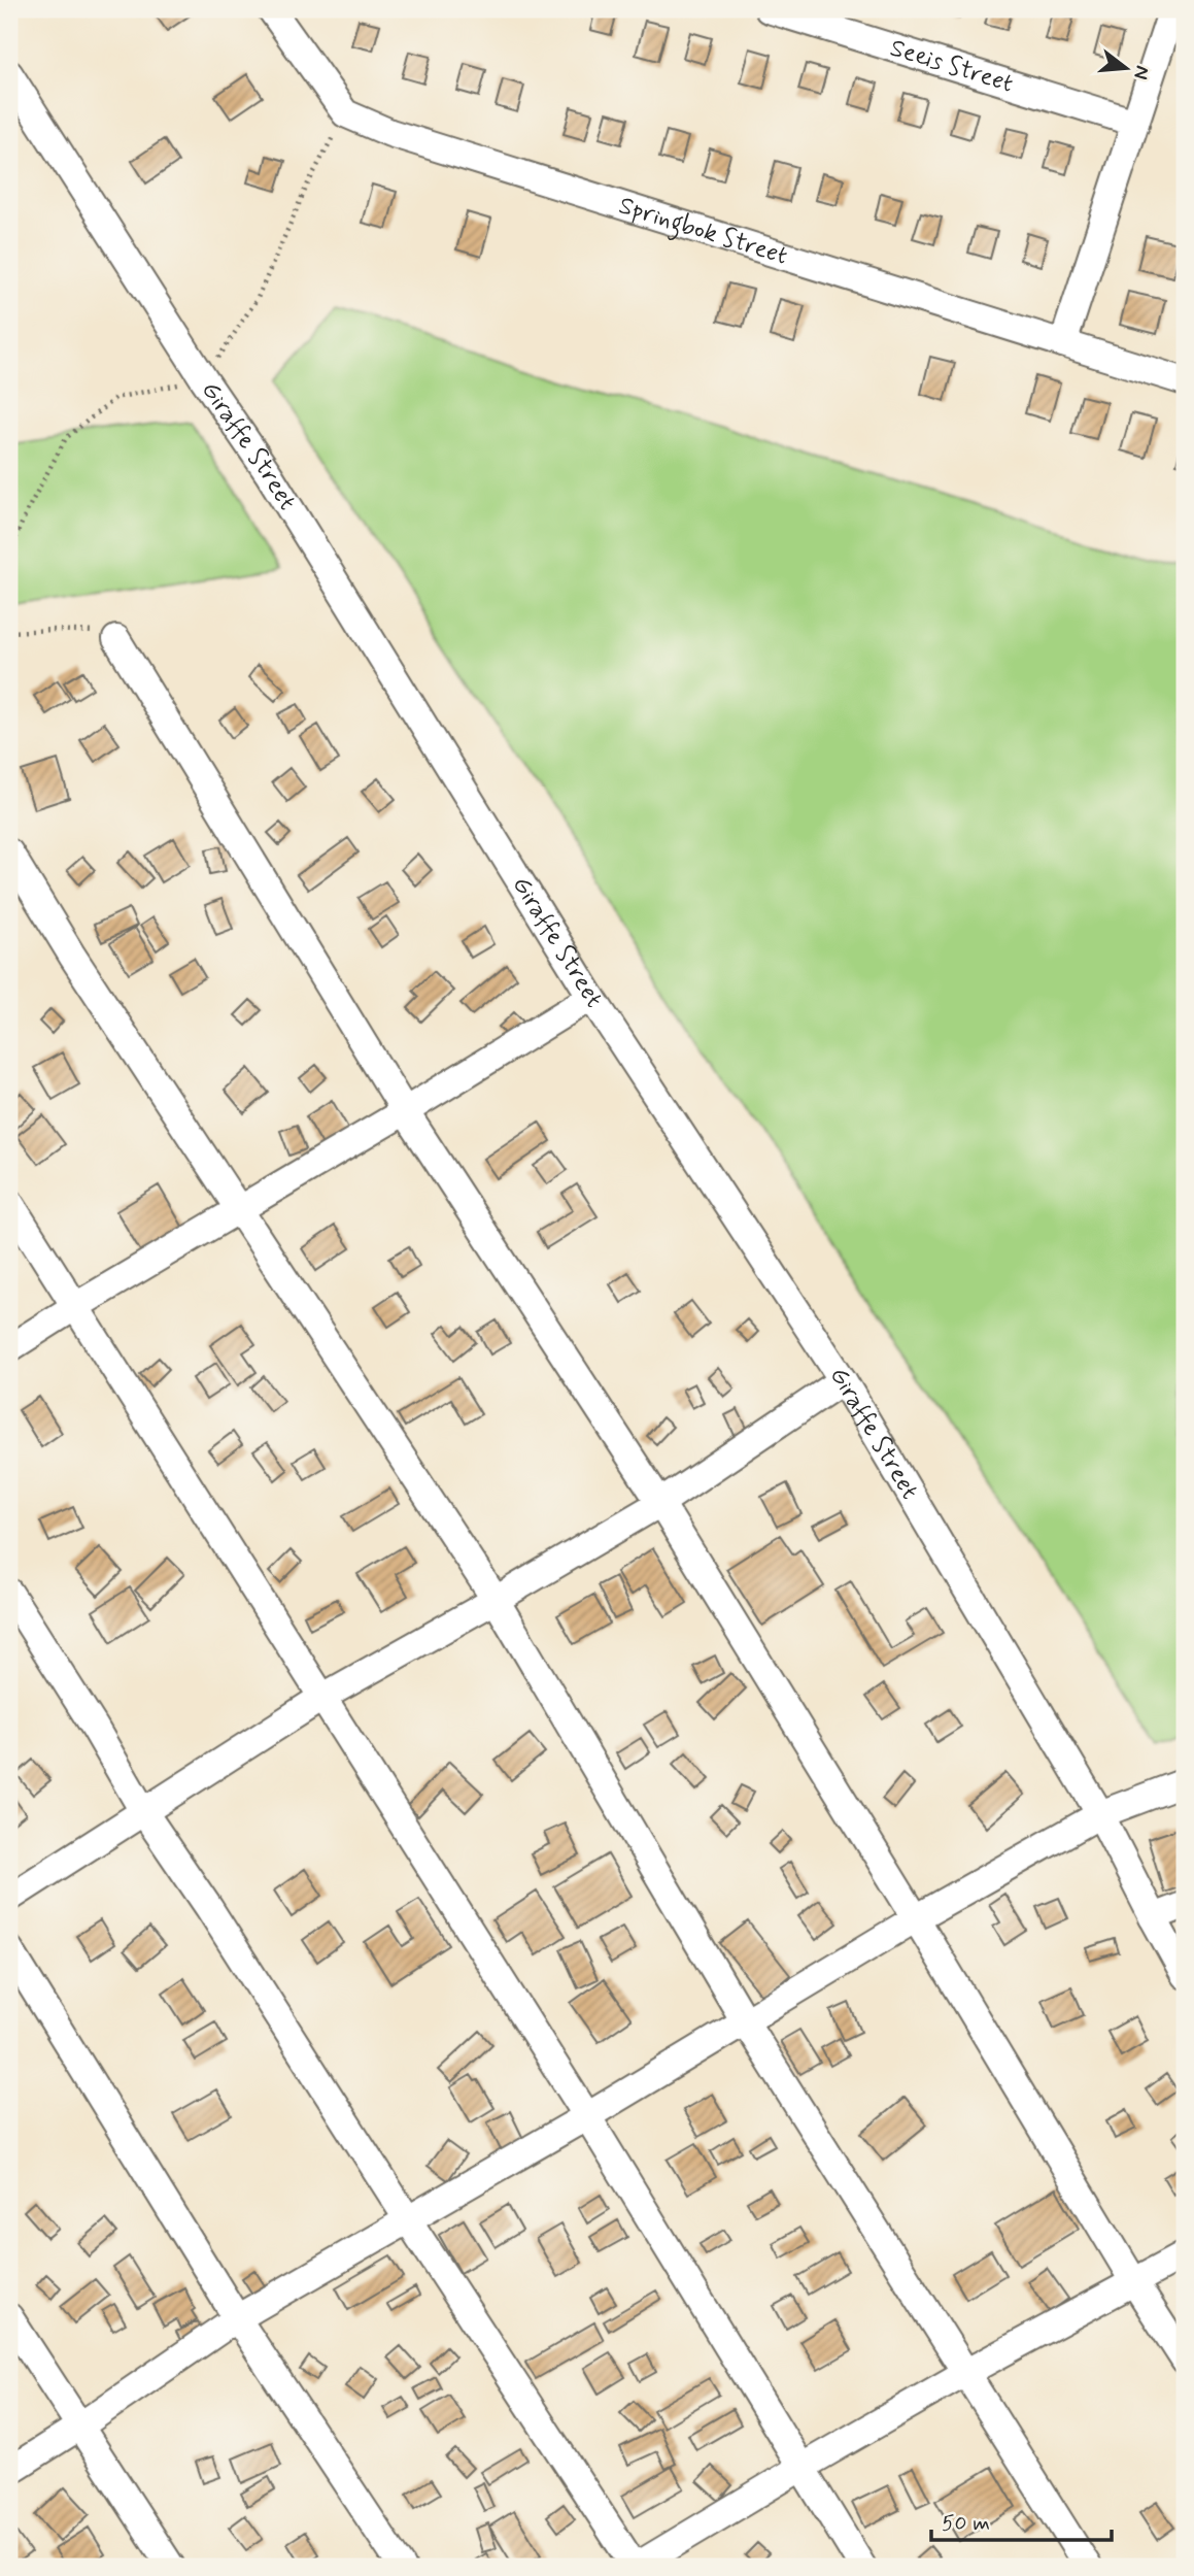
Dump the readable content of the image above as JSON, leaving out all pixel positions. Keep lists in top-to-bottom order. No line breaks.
{"streets":{"street":["Seeis Street","Springbok Street","Giraffe Street"]},"scale_bar":"50 m","north":"right"}
